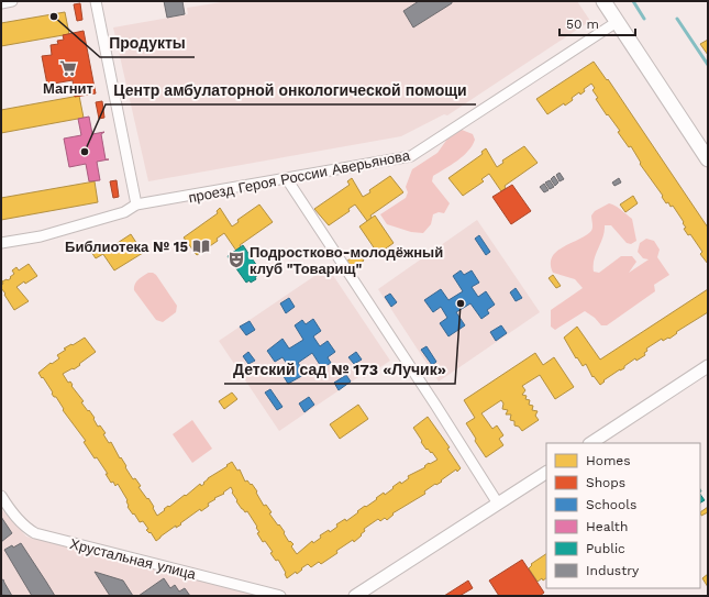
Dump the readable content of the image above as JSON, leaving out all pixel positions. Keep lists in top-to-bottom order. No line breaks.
{"streets":{"street":["проезд Героя России Аверьянова","Хрустальная улица"]},"places":{"other":["Продукты","Центр амбулаторной онкологической помощи","Детский сад № 173 «Лучик»"],"supermarket":["Магнит"],"library":["Библиотека № 15"],"theatre":["Подростково-молодёжный клуб \"Товарищ\""]},"legend":["Homes","Shops","Schools","Health","Public","Industry"],"scale_bar":"50 m"}
